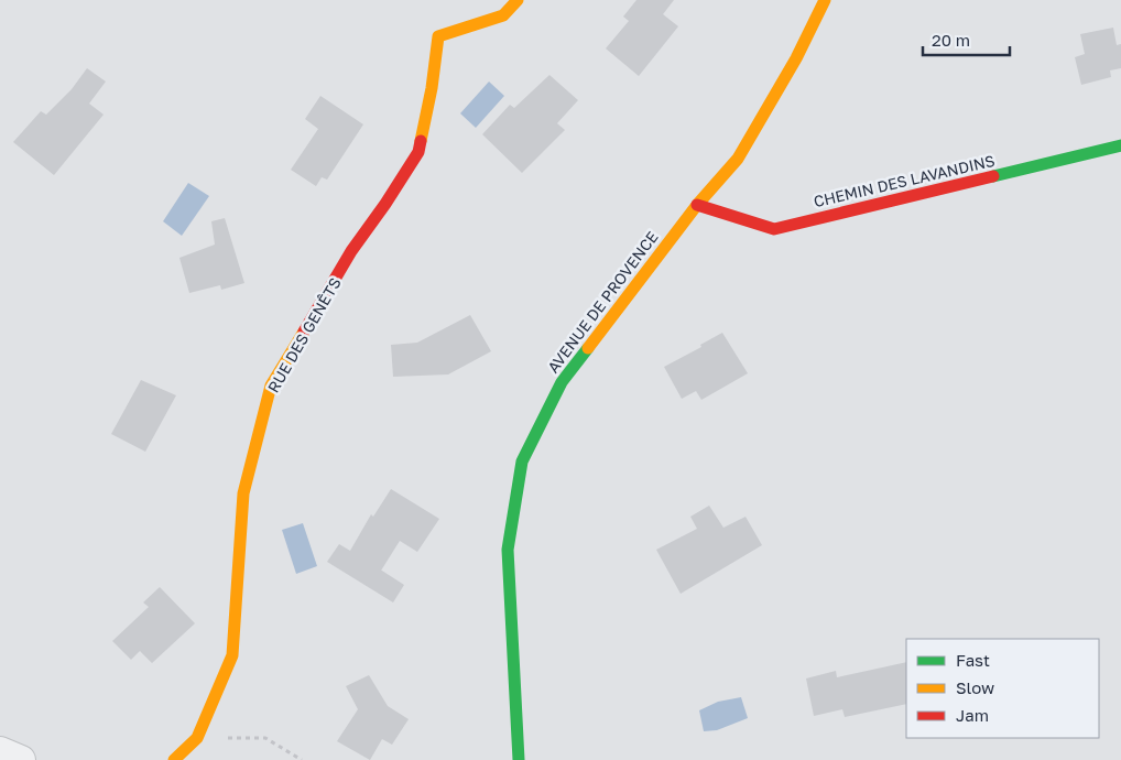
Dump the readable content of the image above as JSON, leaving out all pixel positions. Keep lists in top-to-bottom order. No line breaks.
{"streets":{"street":["CHEMIN DES LAVANDINS","AVENUE DE PROVENCE","RUE DES GENÊTS"]},"crossings":[["CHEMIN DES LAVANDINS","AVENUE DE PROVENCE"]],"legend":["Fast","Slow","Jam"],"scale_bar":"20 m"}
